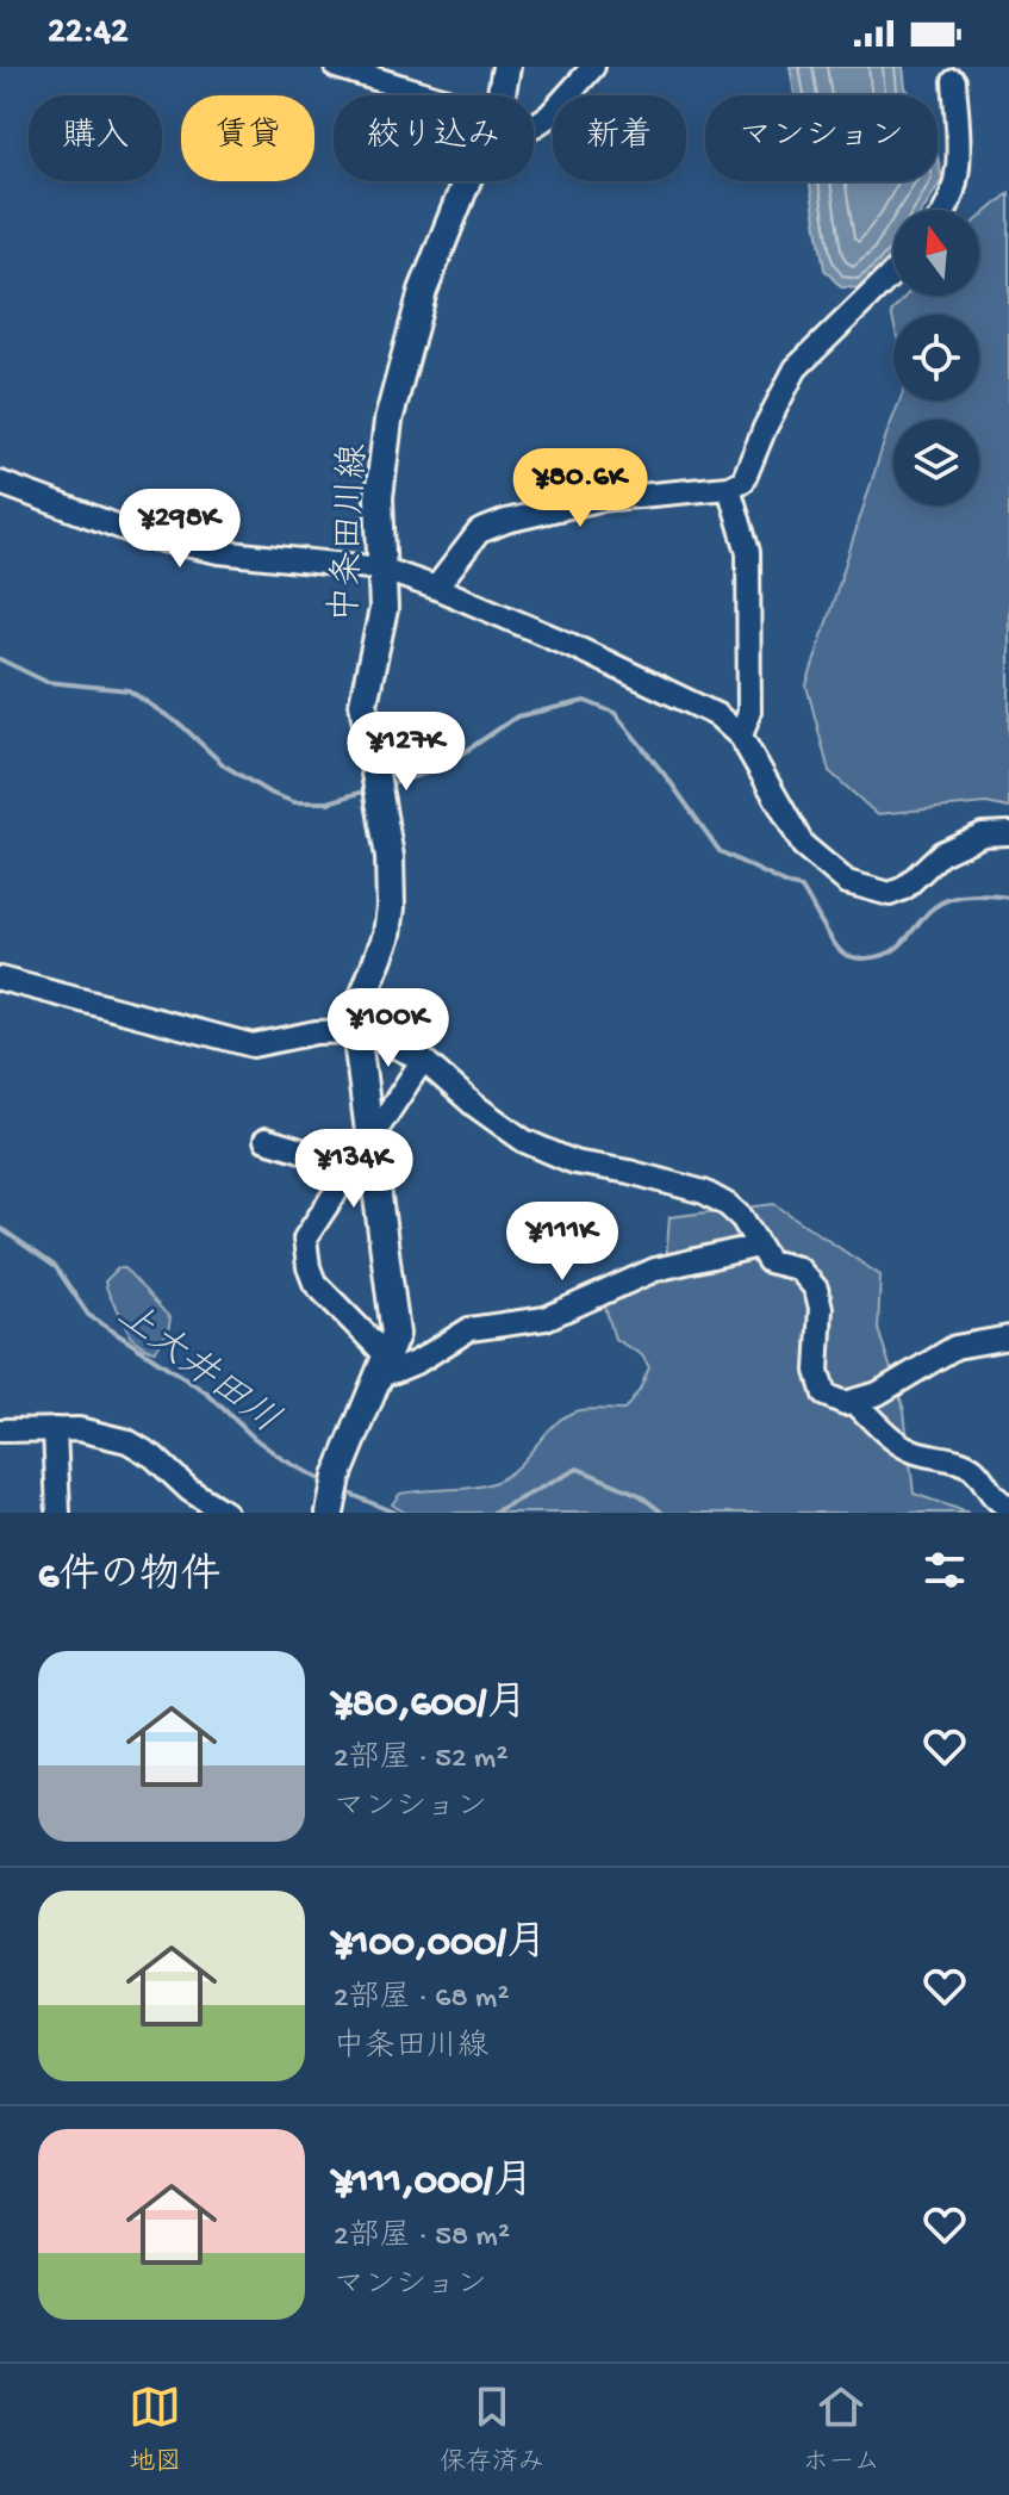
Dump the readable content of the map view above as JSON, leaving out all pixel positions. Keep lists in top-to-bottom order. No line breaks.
{"streets":{"main road":["中条田川線"]},"water":["上大井田川"],"north":"top","page":{"status":"22:42","chip":["購入","賃貸","絞り込み","新着","マンション"],"price":["¥80.6K","¥298K","¥127K","¥100K","¥134K","¥111K"],"heading":"6件の物件","list":[{"name":"¥80,600/月","note":"2部屋 · 52 m² · マンション"},{"name":"¥100,000/月","note":"2部屋 · 68 m² · 中条田川線"},{"name":"¥111,000/月","note":"2部屋 · 58 m² · マンション"}],"tabs":["地図","保存済み","ホーム"]}}
